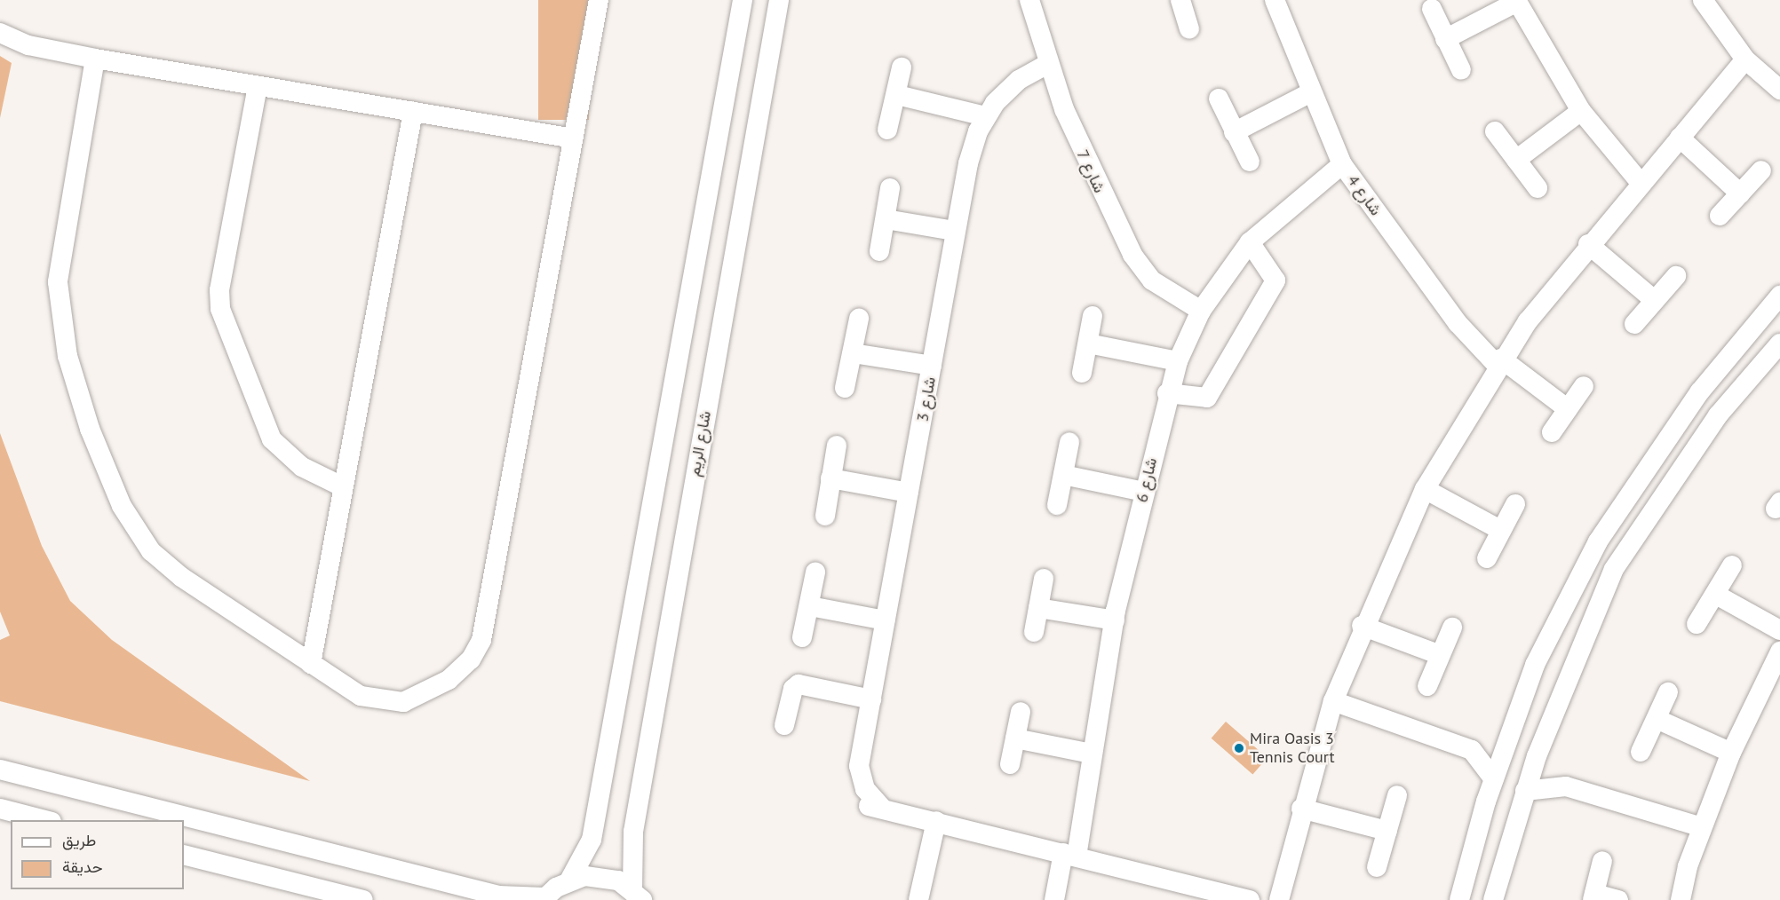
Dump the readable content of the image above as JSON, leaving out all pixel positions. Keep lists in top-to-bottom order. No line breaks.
{"streets":{"street":["شارع 7","شارع 4","شارع 3","شارع الريم","شارع 6"]},"crossings":[["شارع 7","شارع 3"],["شارع 7","شارع 6"],["شارع 4","شارع 6"]],"places":["Mira Oasis 3 Tennis Court"],"legend":["طريق","حديقة"]}
